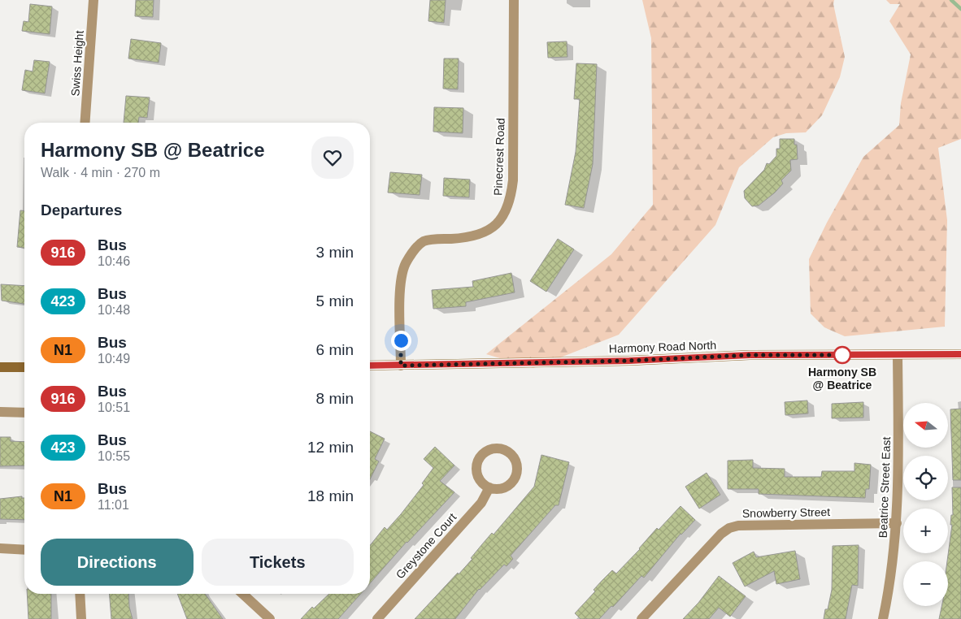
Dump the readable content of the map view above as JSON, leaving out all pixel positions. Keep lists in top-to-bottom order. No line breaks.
{"streets":{"main road":["Harmony Road North"],"street":["Swiss Height","Pinecrest Road","Beatrice Street East","Snowberry Street","Greystone Court"]},"crossings":[["Pinecrest Road","Harmony Road North"],["Harmony Road North","Beatrice Street East"],["Beatrice Street East","Snowberry Street"]],"places":["Harmony SB @ Beatrice"],"lines":["bus line 916"],"north":"left","page":{"heading":[["Harmony SB @ Beatrice","Walk · 4 min · 270 m"],"Departures"],"list":[{"mark":"916","name":"Bus","note":"10:46","value":"3 min"},{"mark":"423","name":"Bus","note":"10:48","value":"5 min"},{"mark":"N1","name":"Bus","note":"10:49","value":"6 min"},{"mark":"916","name":"Bus","note":"10:51","value":"8 min"},{"mark":"423","name":"Bus","note":"10:55","value":"12 min"},{"mark":"N1","name":"Bus","note":"11:01","value":"18 min"}],"map_buttons":["+","−"],"buttons":["Directions","Tickets"]}}
